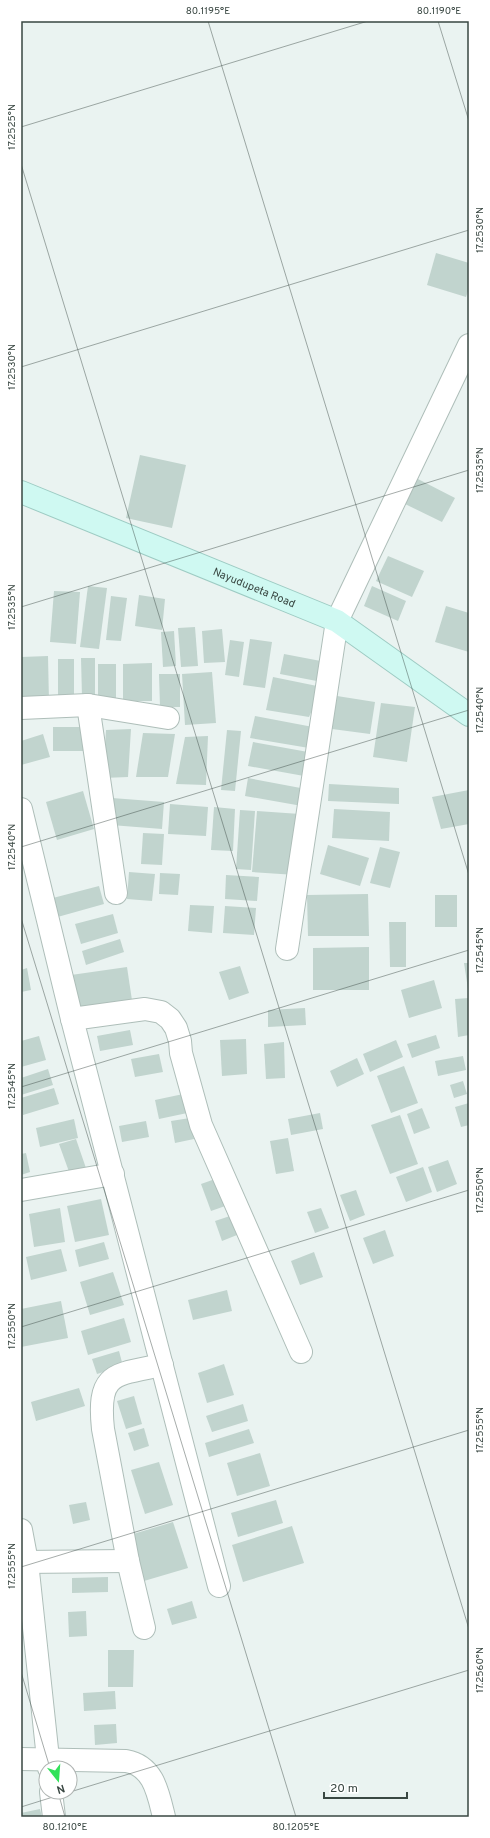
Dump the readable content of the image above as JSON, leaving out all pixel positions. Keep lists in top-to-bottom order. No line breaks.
{"streets":{"street":["Nayudupeta Road"]},"scale_bar":"20 m","north":"bottom","coordinates":["80.1195°E","80.1190°E","17.2525°N","17.2530°N","17.2535°N","17.2540°N","17.2545°N","17.2550°N","17.2555°N","17.2560°N","80.1210°E","80.1205°E"]}
